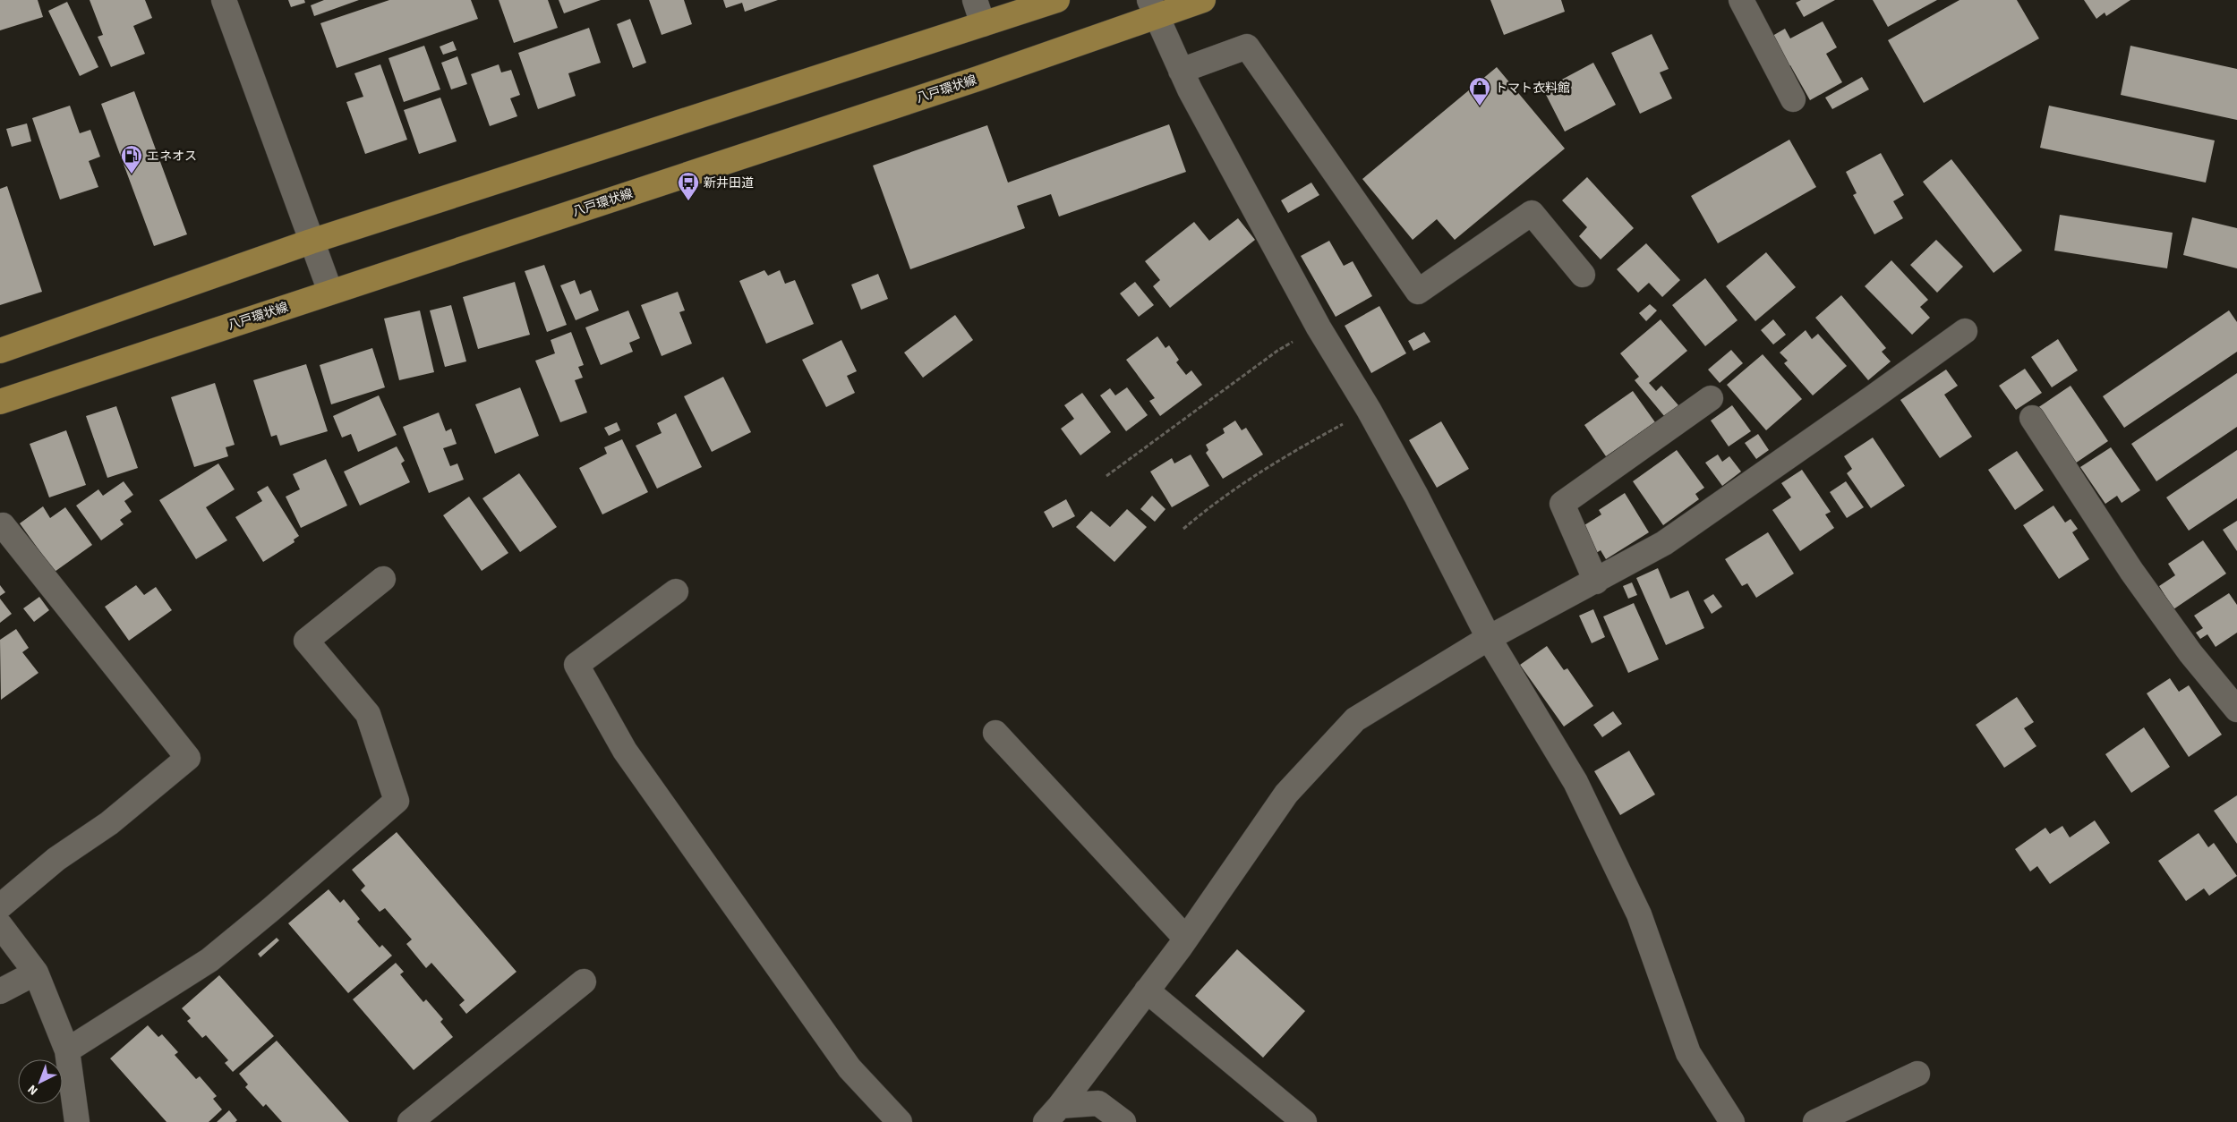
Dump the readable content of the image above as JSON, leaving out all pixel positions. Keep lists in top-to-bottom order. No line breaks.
{"streets":{"main road":["八戸環状線"]},"places":{"shop":["トマト衣料館"],"fuel station":["エネオス"],"bus stop":["新井田道"]},"north":"bottom left"}
